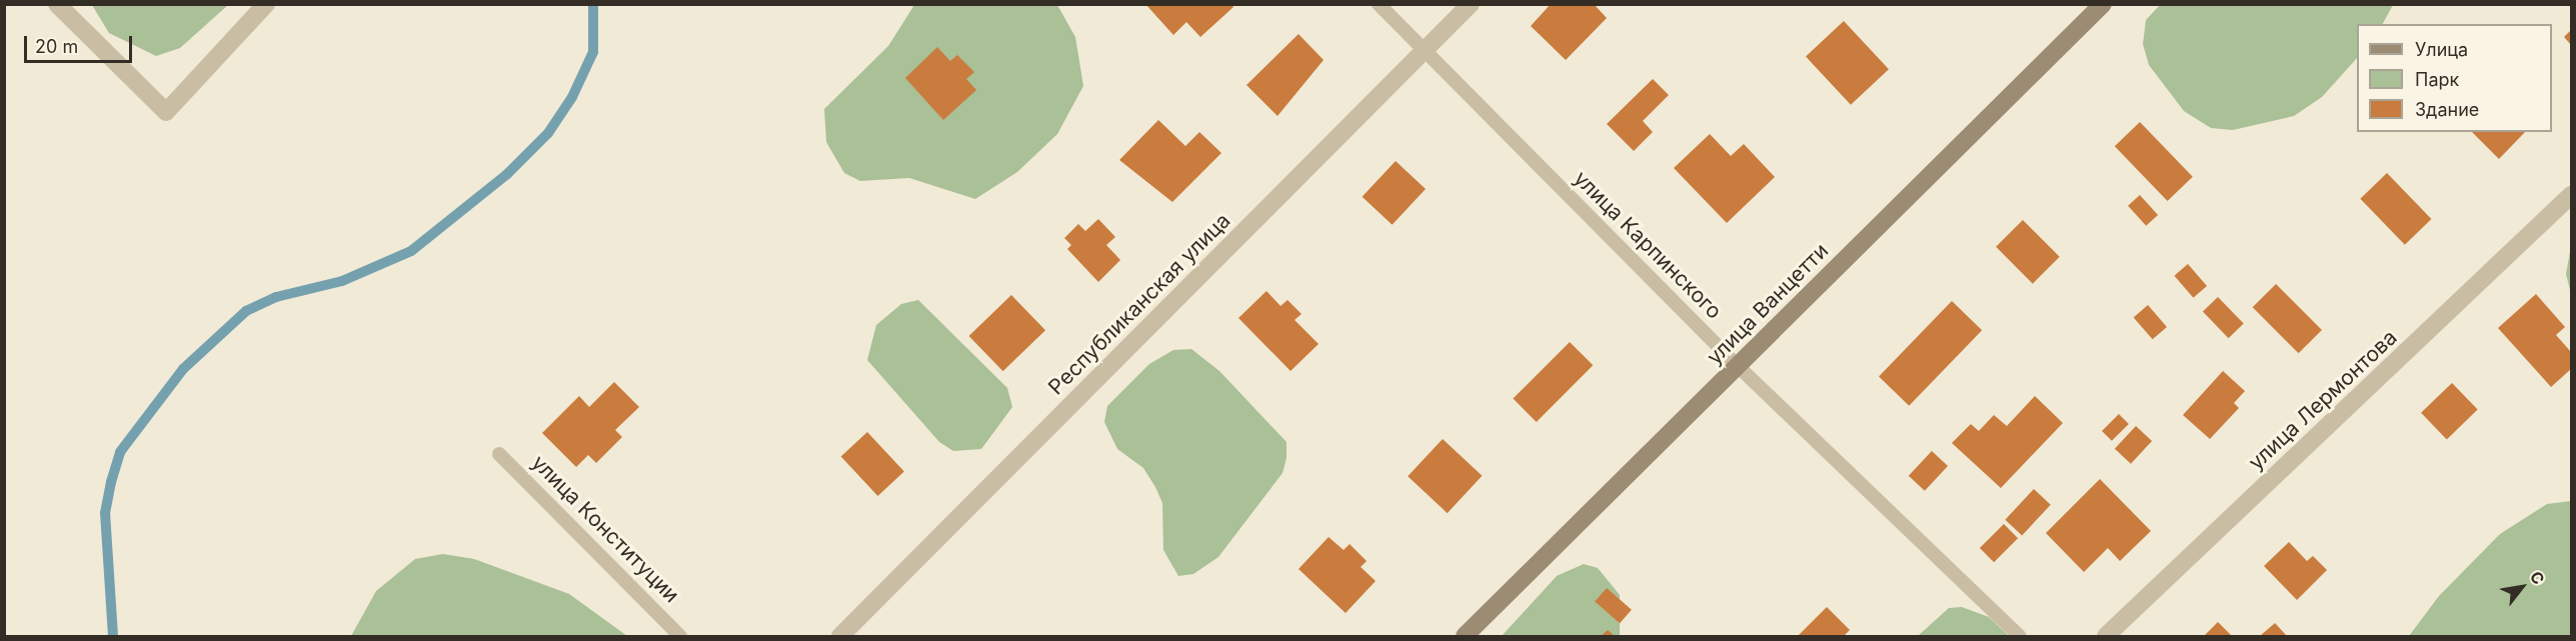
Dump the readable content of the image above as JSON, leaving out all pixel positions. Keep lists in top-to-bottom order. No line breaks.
{"streets":{"street":["Республиканская улица","улица Ванцетти","улица Лермонтова"],"lane":["улица Карпинского","улица Конституции"]},"crossings":[["улица Карпинского","Республиканская улица"],["улица Карпинского","улица Ванцетти"]],"legend":["Улица","Парк","Здание"],"scale_bar":"20 m","north":"top right"}
